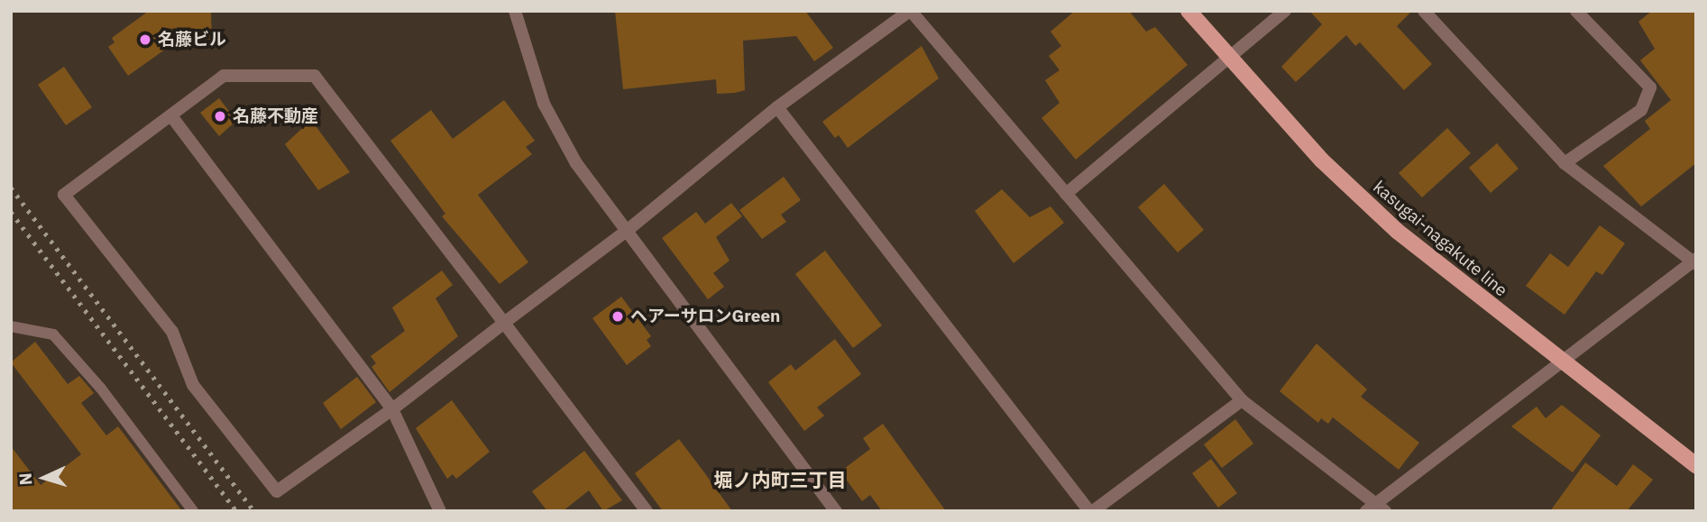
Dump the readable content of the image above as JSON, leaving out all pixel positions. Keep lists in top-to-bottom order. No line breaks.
{"streets":{"main road":["kasugai-nagakute line"]},"districts":["堀ノ内町三丁目"],"places":["名藤ビル","名藤不動産","ヘアーサロンGreen"],"north":"left"}
